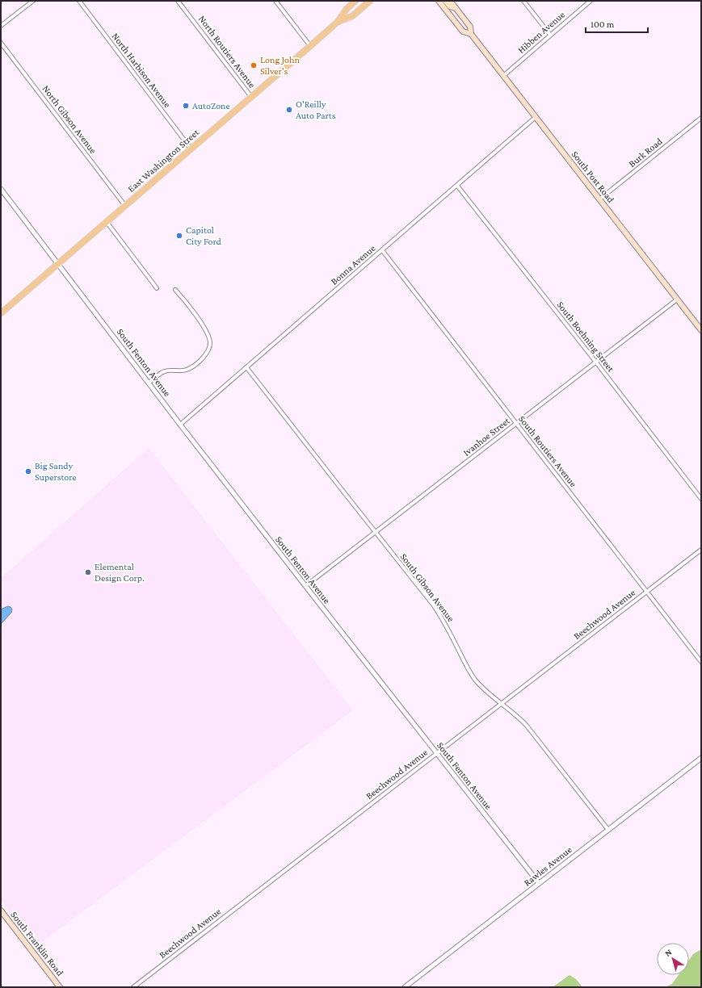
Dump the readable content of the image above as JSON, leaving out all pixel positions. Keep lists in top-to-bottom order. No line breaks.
{"streets":{"main road":["East Washington Street","South Post Road","South Franklin Road"],"street":["Hibben Avenue","North Routiers Avenue","North Harbison Avenue","North Gibson Avenue","Burk Road","Bonna Avenue","South Boehning Street","South Fenton Avenue","Ivanhoe Street","South Routiers Avenue","South Gibson Avenue","Beechwood Avenue","Rawles Avenue"]},"crossings":[["Hibben Avenue","South Post Road"],["North Routiers Avenue","East Washington Street"],["North Harbison Avenue","East Washington Street"],["North Gibson Avenue","East Washington Street"],["Burk Road","South Post Road"],["East Washington Street","South Fenton Avenue"],["South Post Road","Bonna Avenue"],["South Post Road","Ivanhoe Street"],["Bonna Avenue","South Boehning Street"],["Bonna Avenue","South Fenton Avenue"],["Bonna Avenue","South Routiers Avenue"],["Bonna Avenue","South Gibson Avenue"],["South Boehning Street","Ivanhoe Street"],["South Fenton Avenue","Ivanhoe Street"],["South Fenton Avenue","Beechwood Avenue"],["South Fenton Avenue","Rawles Avenue"],["Ivanhoe Street","South Routiers Avenue"],["Ivanhoe Street","South Gibson Avenue"],["South Routiers Avenue","Beechwood Avenue"],["South Gibson Avenue","Beechwood Avenue"],["South Gibson Avenue","Rawles Avenue"]],"places":["Long John Silver's","AutoZone","O'Reilly Auto Parts","Capitol City Ford","Big Sandy Superstore","Elemental Design Corp."],"scale_bar":"100 m","north":"top left"}
